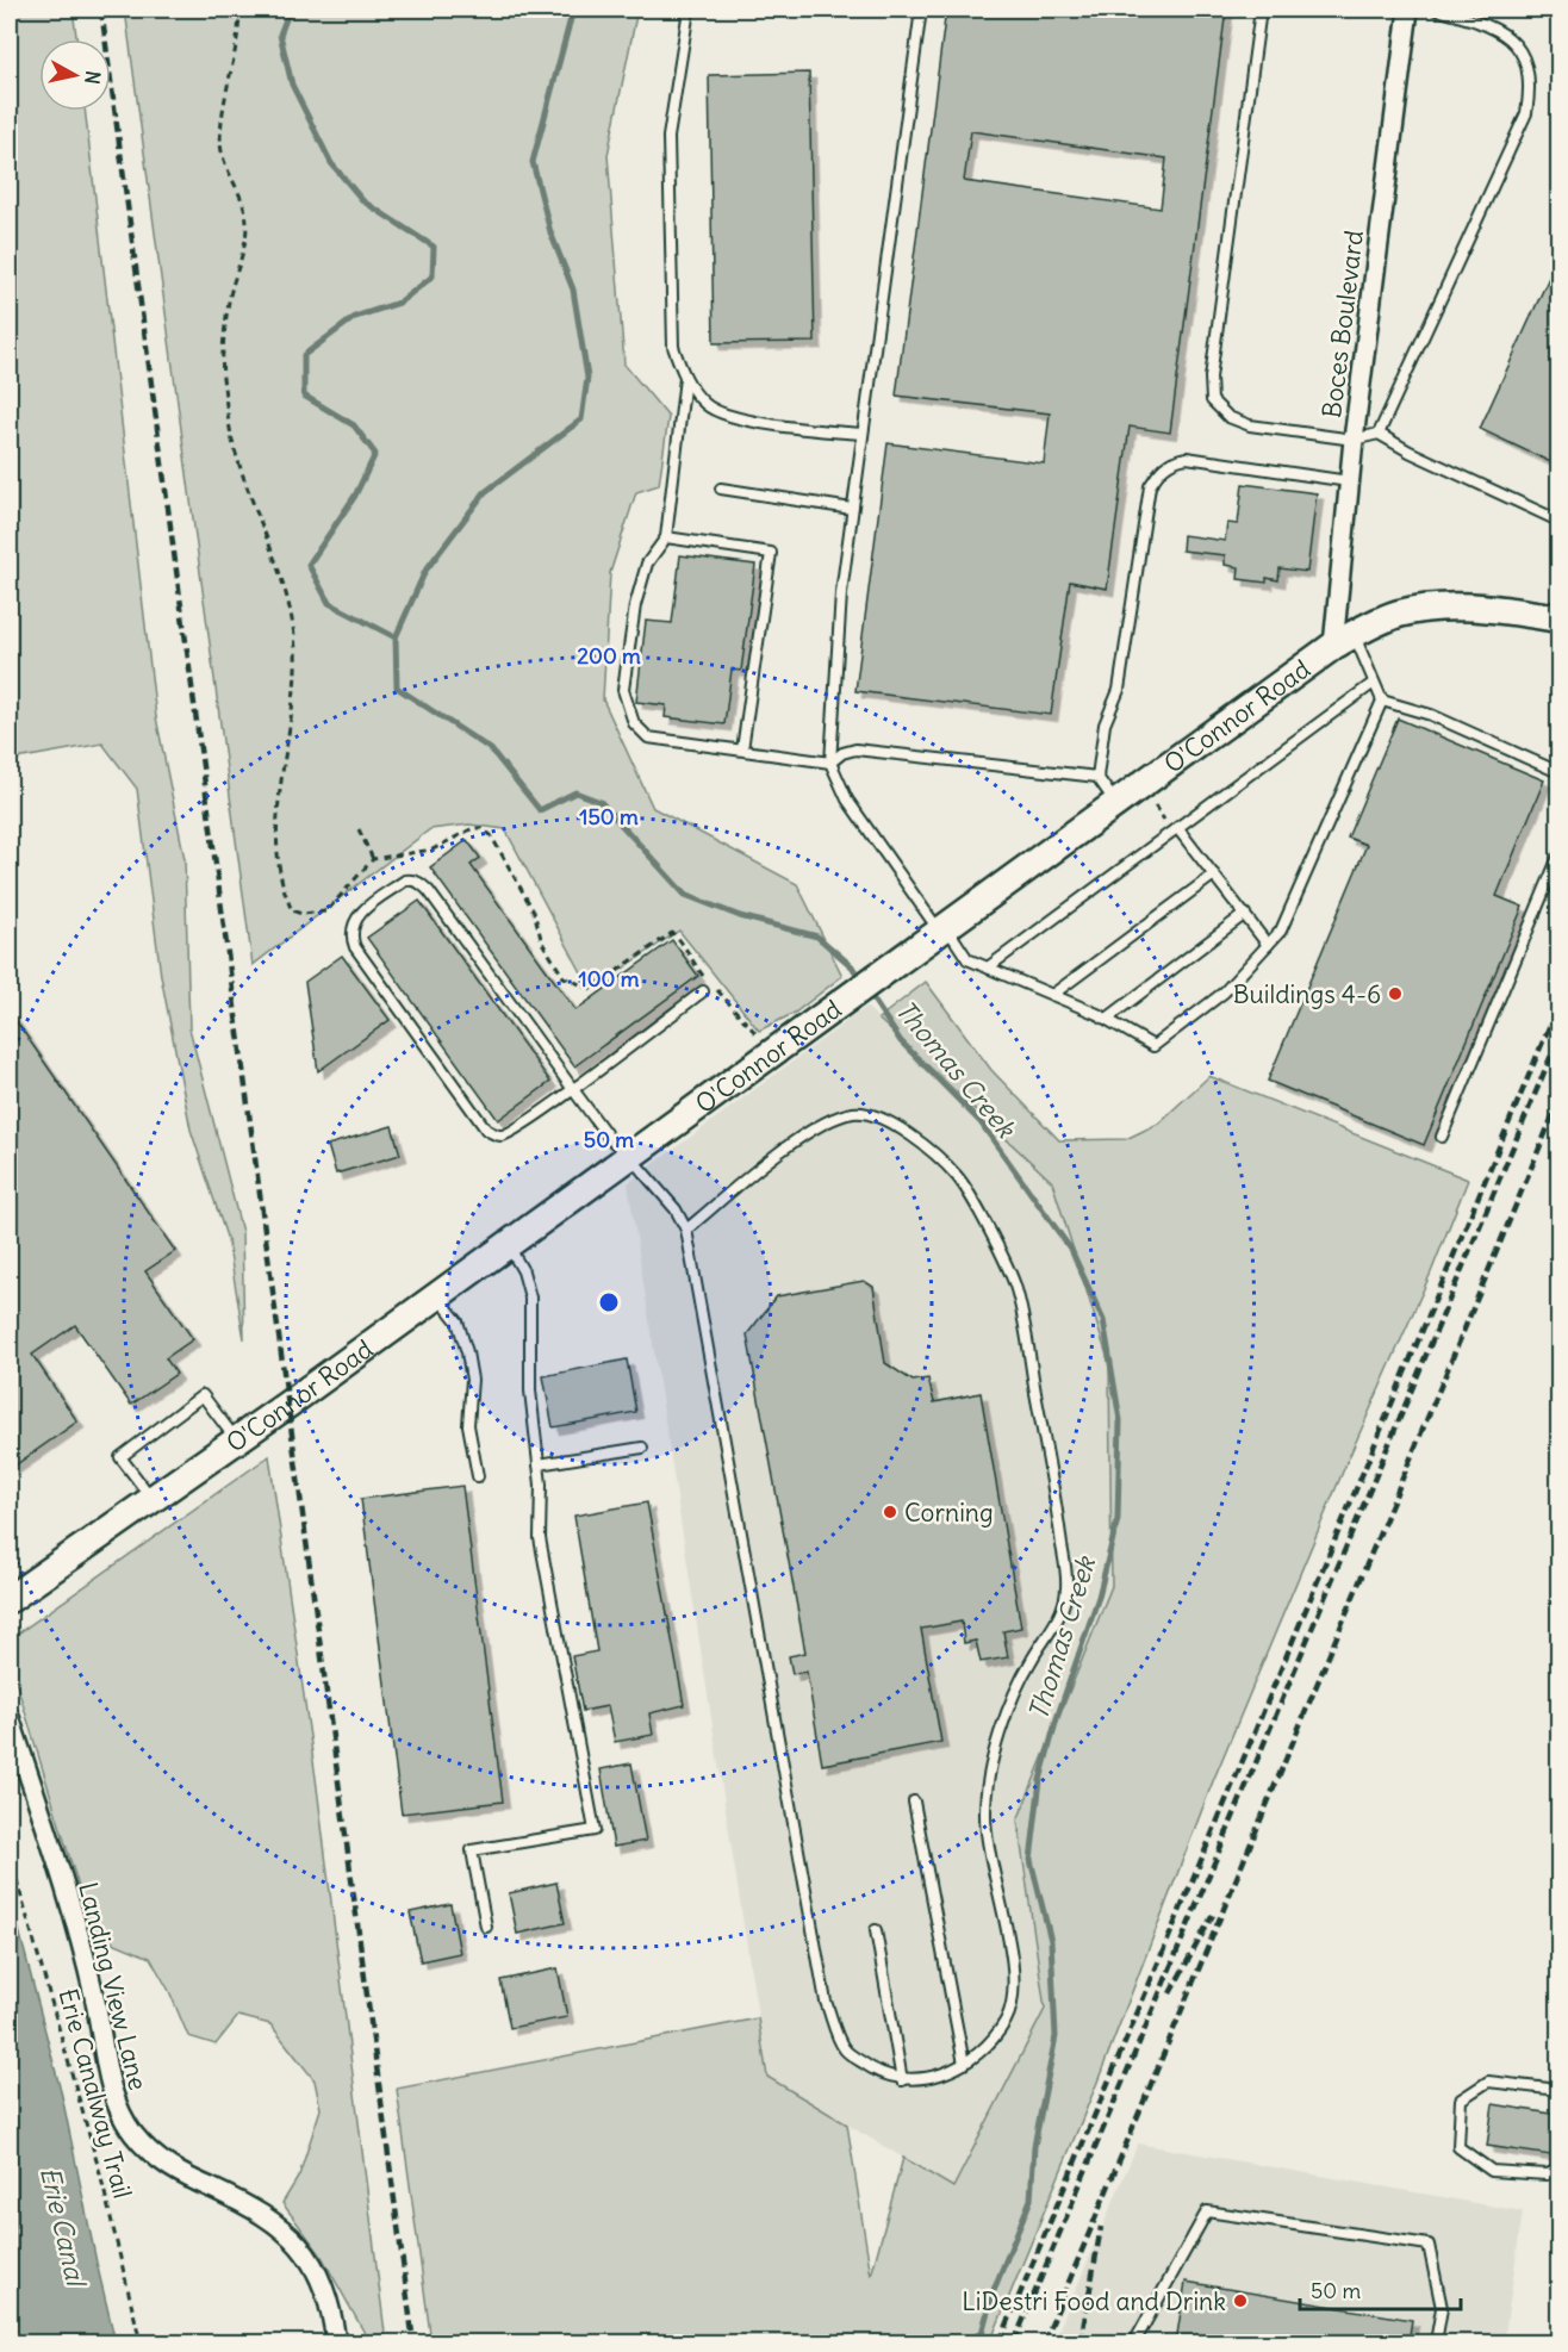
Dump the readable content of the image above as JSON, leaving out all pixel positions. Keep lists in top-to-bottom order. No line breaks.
{"streets":{"street":["Boces Boulevard","O'Connor Road","Landing View Lane"],"path":["Erie Canalway Trail"]},"crossings":[["Boces Boulevard","O'Connor Road"]],"water":["Thomas Creek","Erie Canal"],"places":["Buildings 4-6","Corning","LiDestri Food and Drink"],"scale_bar":"50 m","north":"right","rings":["200 m","150 m","100 m","50 m"]}
